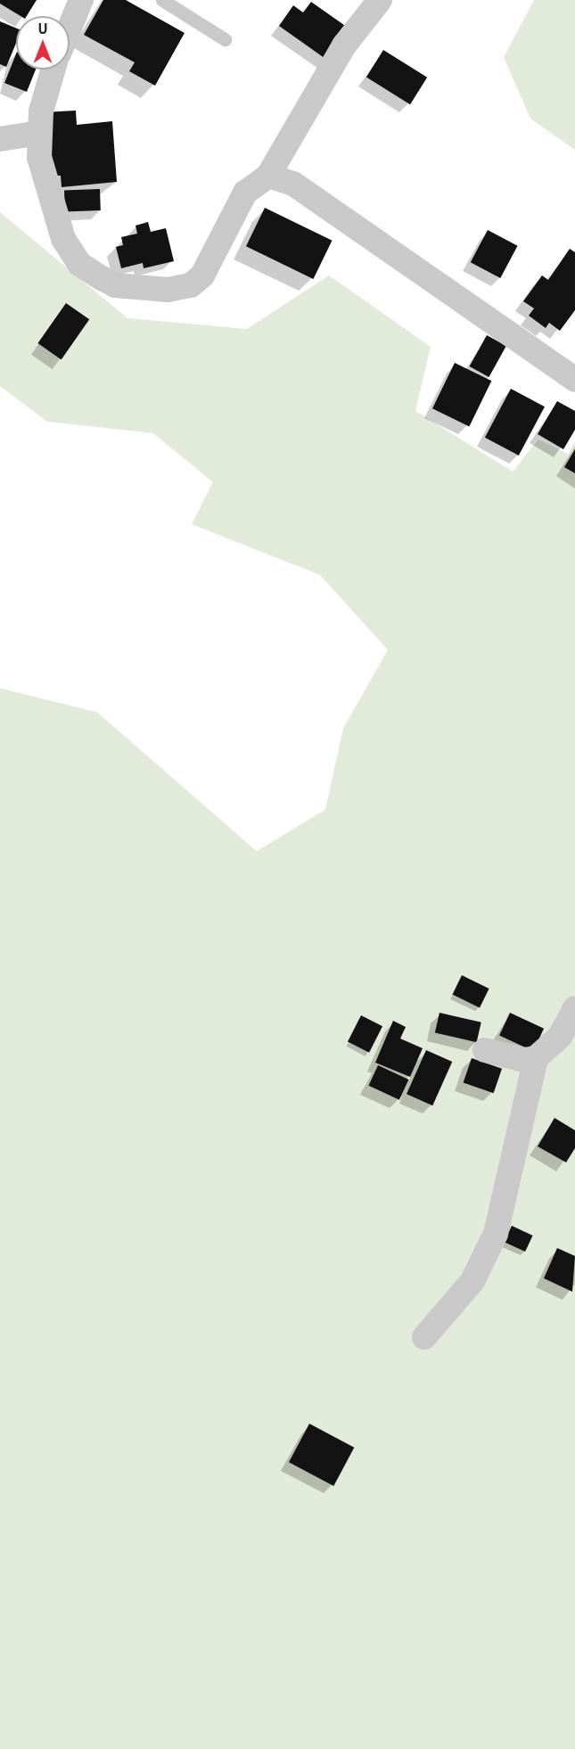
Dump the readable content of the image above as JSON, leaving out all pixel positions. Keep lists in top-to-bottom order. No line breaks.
{"north":"top"}
